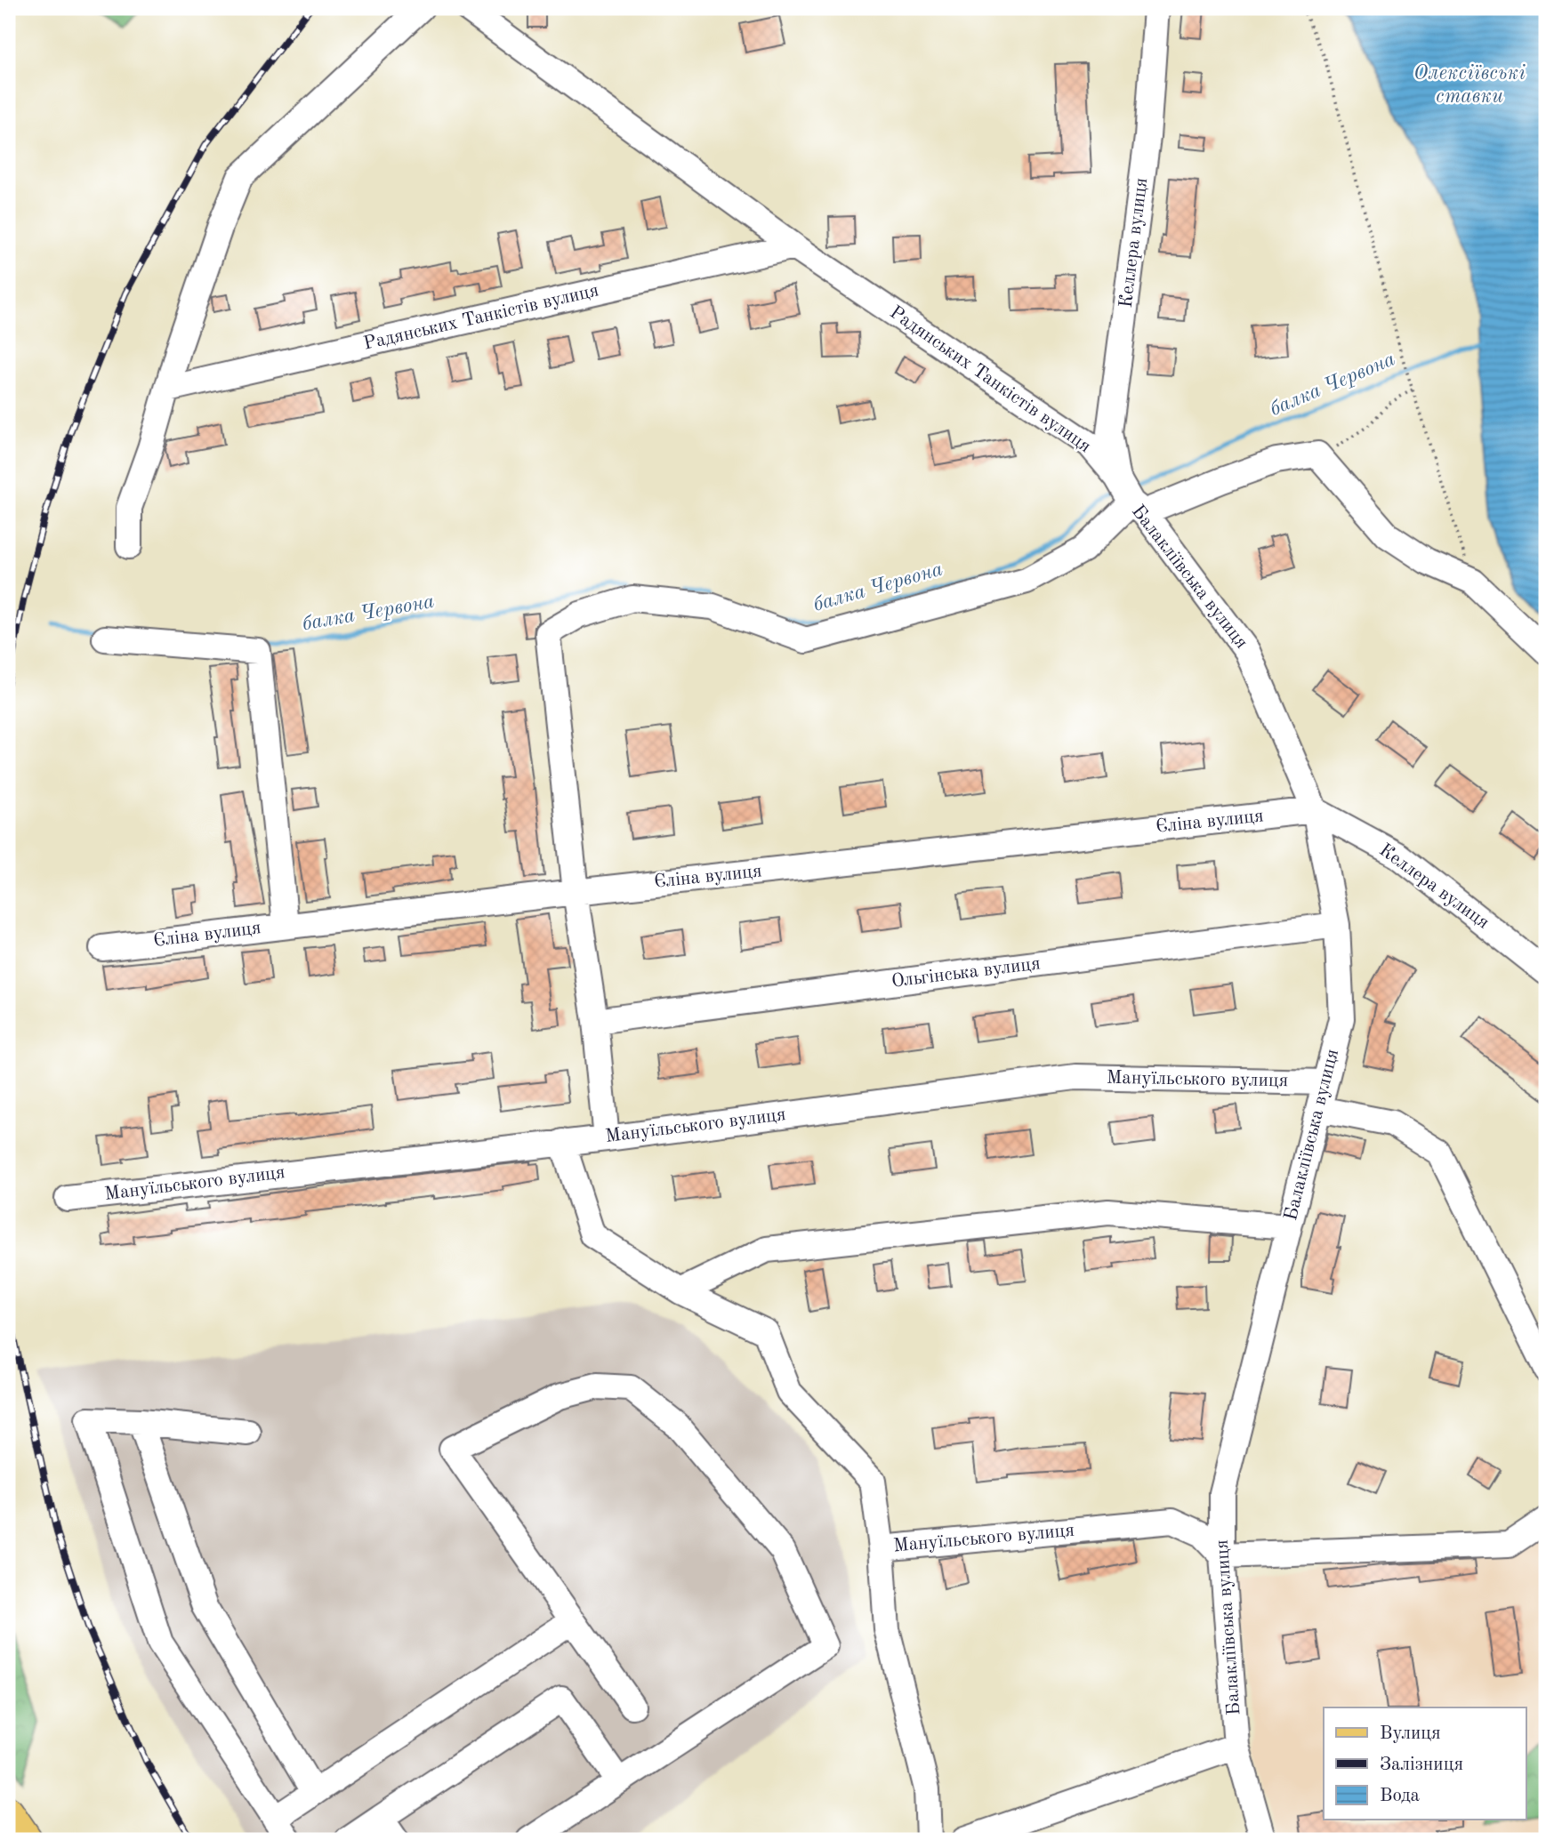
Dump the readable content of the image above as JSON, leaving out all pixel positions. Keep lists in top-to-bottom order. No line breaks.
{"streets":{"street":["Келлера вулиця","Радянських Танкістів вулиця","Балакліївська вулиця","Єліна вулиця","Ольгінська вулиця","Мануїльського вулиця"]},"crossings":[["Келлера вулиця","Радянських Танкістів вулиця"],["Келлера вулиця","Балакліївська вулиця"],["Келлера вулиця","Єліна вулиця"],["Радянських Танкістів вулиця","Балакліївська вулиця"],["Балакліївська вулиця","Єліна вулиця"],["Балакліївська вулиця","Ольгінська вулиця"],["Балакліївська вулиця","Мануїльського вулиця"]],"water":["Олексіївські ставки","балка Червона"],"legend":["Вулиця","Залізниця","Вода"]}
